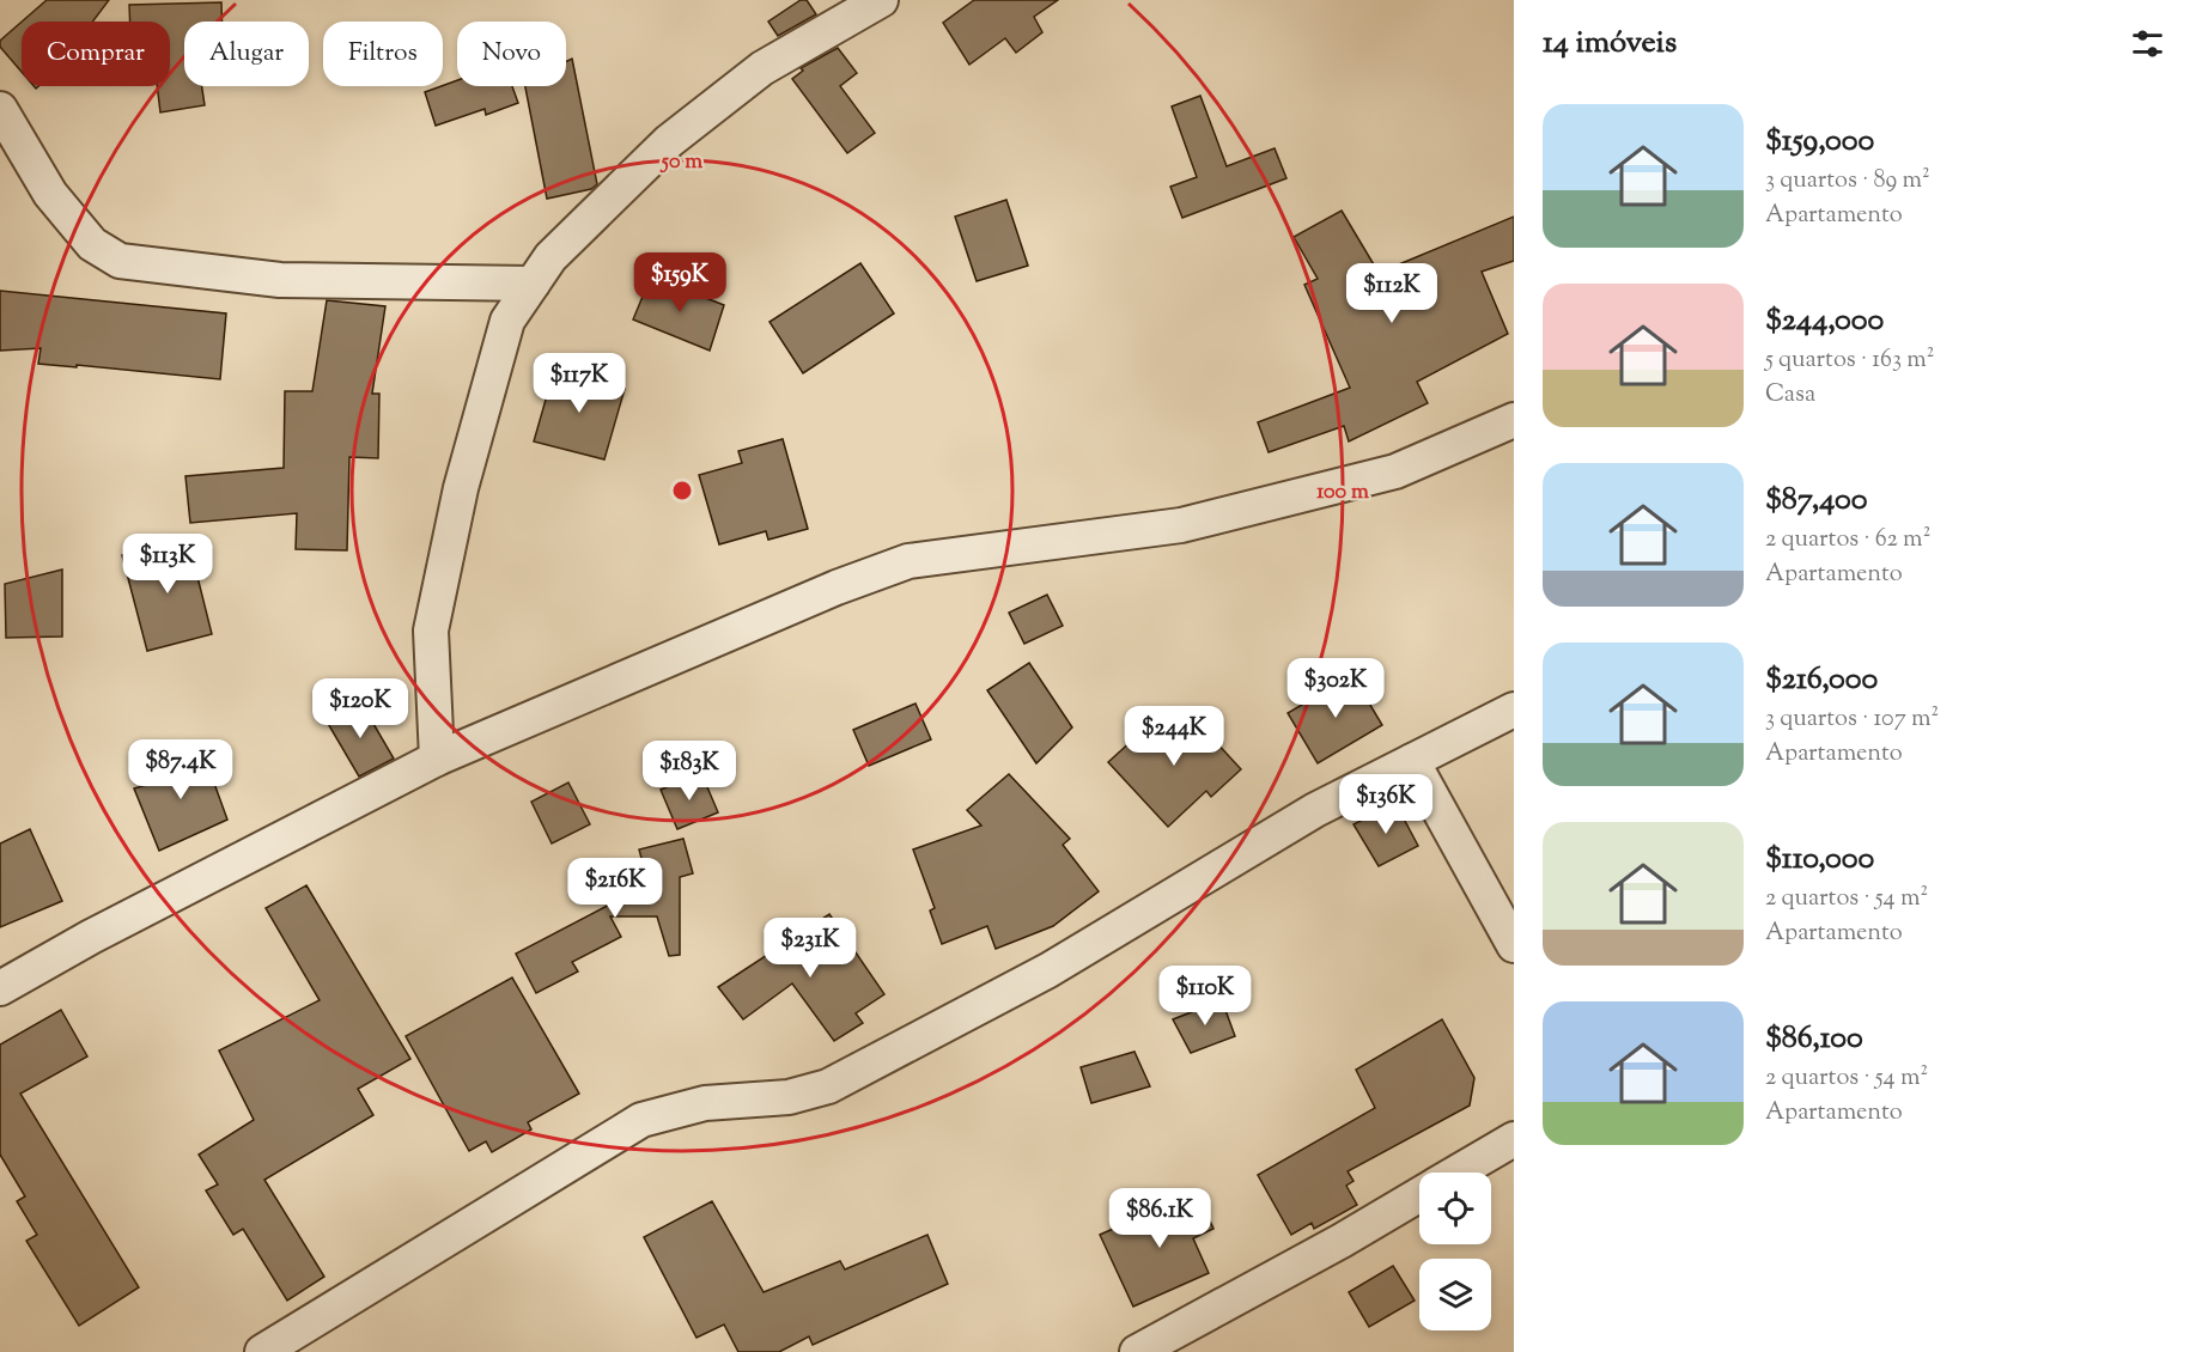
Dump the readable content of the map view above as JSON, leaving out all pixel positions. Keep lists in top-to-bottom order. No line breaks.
{"page":{"heading":"14 imóveis","chip":["Comprar","Alugar","Filtros","Novo"],"list":[{"name":"$159,000","note":"3 quartos · 89 m² · Apartamento"},{"name":"$244,000","note":"5 quartos · 163 m² · Casa"},{"name":"$87,400","note":"2 quartos · 62 m² · Apartamento"},{"name":"$216,000","note":"3 quartos · 107 m² · Apartamento"},{"name":"$110,000","note":"2 quartos · 54 m² · Apartamento"},{"name":"$86,100","note":"2 quartos · 54 m² · Apartamento"}],"price":["$159K","$112K","$117K","$113K","$302K","$120K","$244K","$87.4K","$183K","$136K","$216K","$231K","$110K","$86.1K"]},"rings":["50 m","100 m"]}
